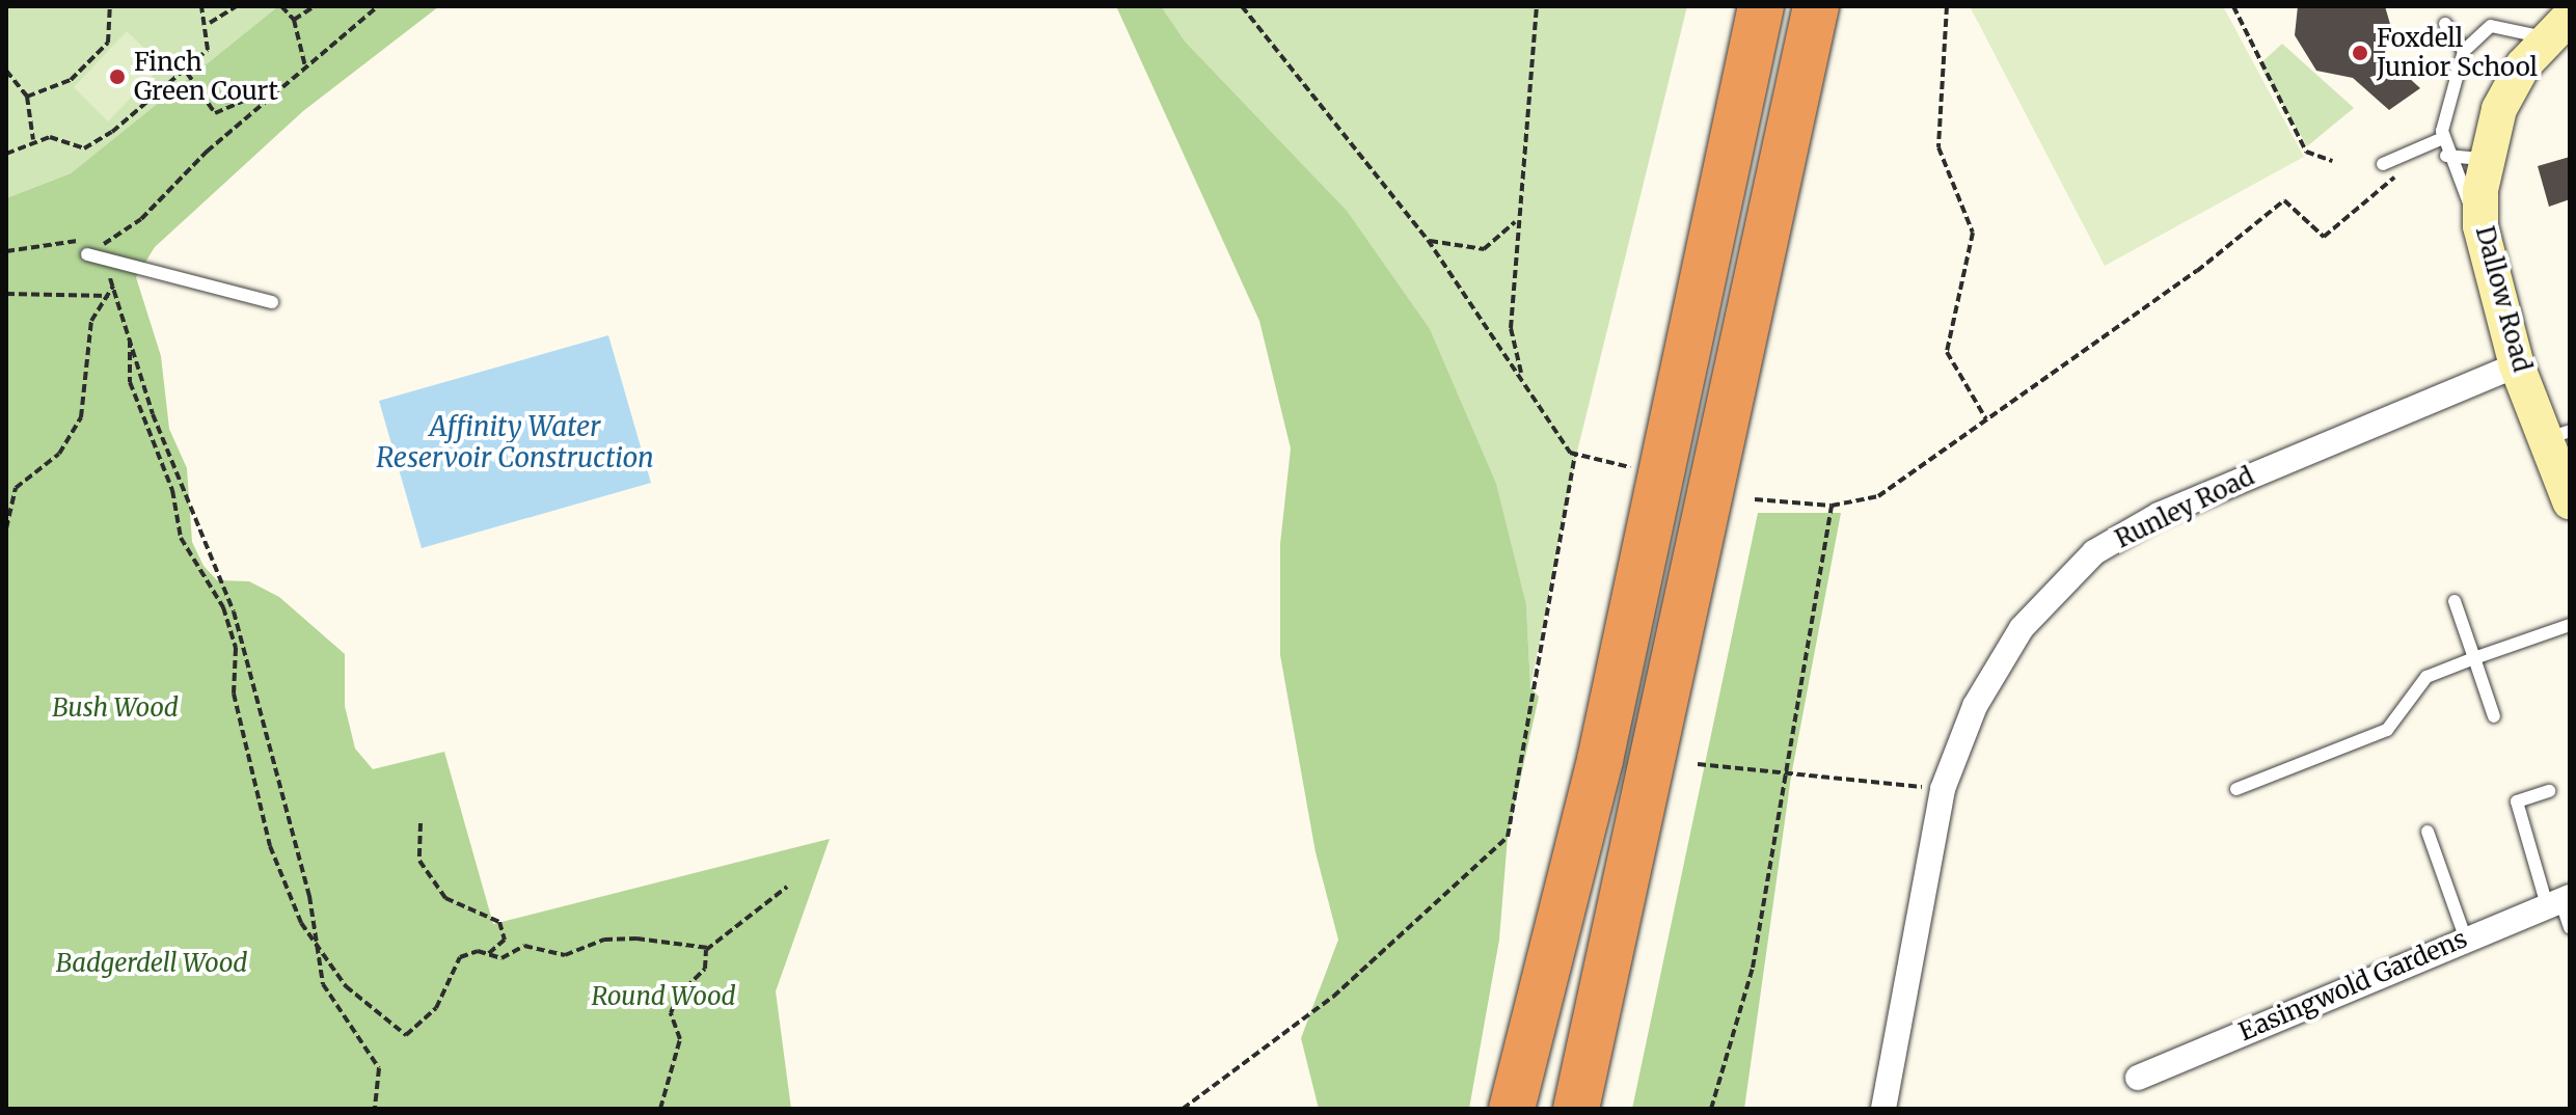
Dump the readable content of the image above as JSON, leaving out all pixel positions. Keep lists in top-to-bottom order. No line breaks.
{"streets":{"street":["Dallow Road","Runley Road","Easingwold Gardens"]},"crossings":[["Dallow Road","Runley Road"]],"water":["Affinity Water Reservoir Construction"],"parks":["Bush Wood","Badgerdell Wood","Round Wood"],"places":["Foxdell Junior School","Finch Green Court"]}
